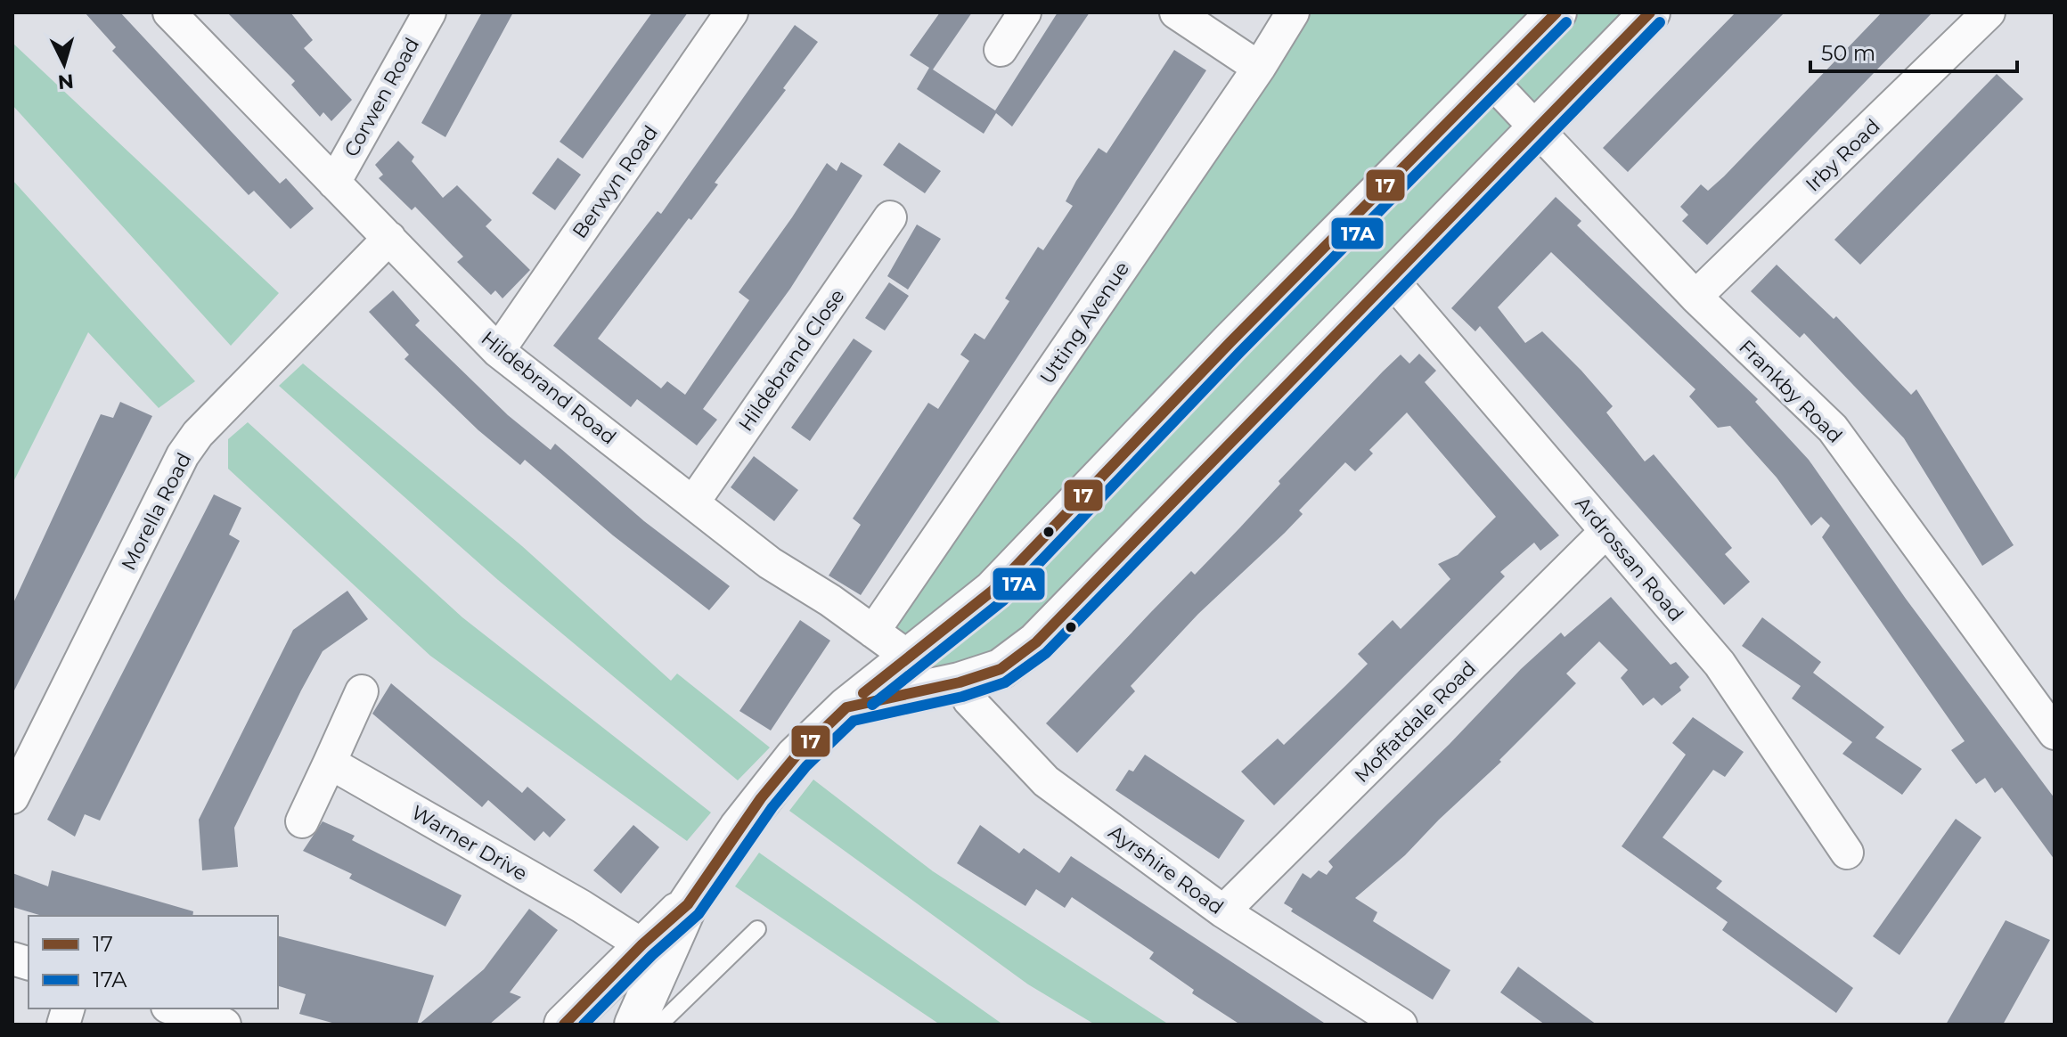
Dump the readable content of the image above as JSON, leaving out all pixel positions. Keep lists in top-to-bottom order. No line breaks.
{"streets":{"street":["Corwen Road","Irby Road","Berwyn Road","Utting Avenue","Hildebrand Close","Hildebrand Road","Frankby Road","Morella Road","Ardrossan Road","Moffatdale Road","Warner Drive","Ayrshire Road"]},"crossings":[["Corwen Road","Hildebrand Road"],["Irby Road","Frankby Road"],["Berwyn Road","Hildebrand Road"],["Utting Avenue","Hildebrand Road"],["Hildebrand Close","Hildebrand Road"],["Hildebrand Road","Morella Road"],["Hildebrand Road","Ayrshire Road"],["Ardrossan Road","Moffatdale Road"],["Moffatdale Road","Ayrshire Road"]],"lines":["transit line 17","transit line 17A"],"legend":["17","17A"],"scale_bar":"50 m","north":"bottom"}
